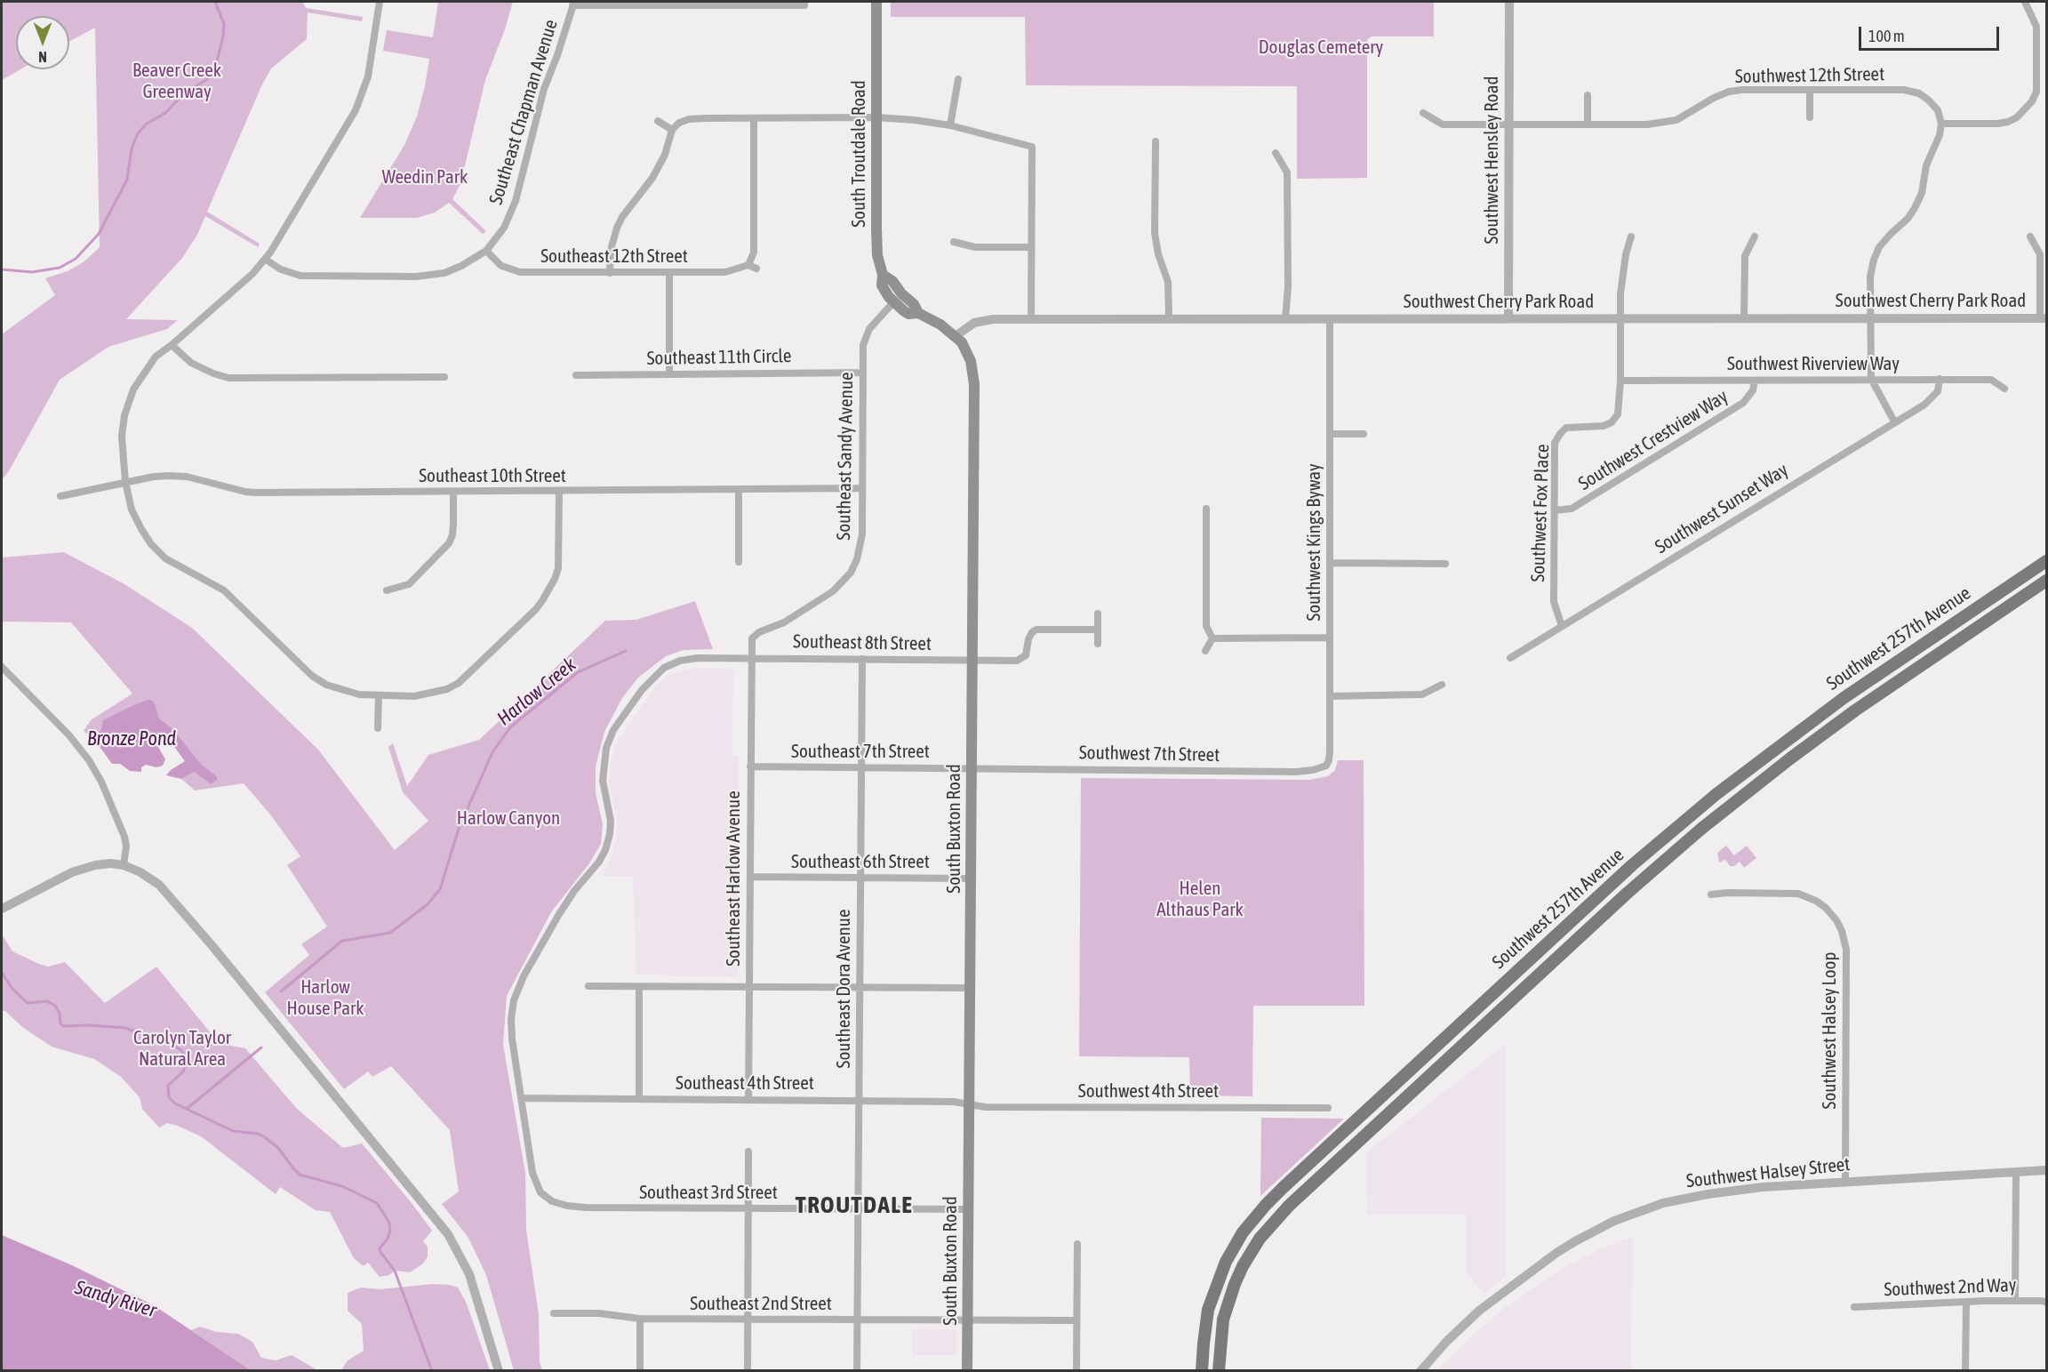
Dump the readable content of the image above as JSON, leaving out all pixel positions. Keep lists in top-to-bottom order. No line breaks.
{"streets":{"main road":["South Troutdale Road","Southwest 257th Avenue","South Buxton Road"],"street":["Southwest 12th Street","Southeast Chapman Avenue","Southwest Hensley Road","Southeast 12th Street","Southwest Cherry Park Road","Southeast 11th Circle","Southwest Riverview Way","Southwest Crestview Way","Southeast Sandy Avenue","Southeast 10th Street","Southwest Sunset Way","Southwest Fox Place","Southwest Kings Byway","Southeast 8th Street","Southeast 7th Street","Southwest 7th Street","Southeast 6th Street","Southeast Harlow Avenue","Southeast Dora Avenue","Southwest Halsey Loop","Southeast 4th Street","Southwest 4th Street","Southwest Halsey Street","Southeast 3rd Street","Southwest 2nd Way","Southeast 2nd Street"]},"crossings":[["Southwest 12th Street","Southwest Hensley Road"],["Southeast Chapman Avenue","Southeast 12th Street"],["South Troutdale Road","Southeast Sandy Avenue"],["South Troutdale Road","South Buxton Road"],["Southwest Hensley Road","Southwest Cherry Park Road"],["Southwest Cherry Park Road","Southwest Fox Place"],["Southwest Cherry Park Road","Southwest Kings Byway"],["Southwest Cherry Park Road","South Buxton Road"],["Southeast 11th Circle","Southeast Sandy Avenue"],["Southwest Riverview Way","Southwest Crestview Way"],["Southwest Riverview Way","Southwest Sunset Way"],["Southwest Riverview Way","Southwest Fox Place"],["Southwest Crestview Way","Southwest Fox Place"],["Southeast Sandy Avenue","Southeast 10th Street"],["Southeast Sandy Avenue","Southeast 8th Street"],["Southeast Sandy Avenue","South Buxton Road"],["Southeast Sandy Avenue","Southeast Harlow Avenue"],["Southwest Sunset Way","Southwest Fox Place"],["Southwest Kings Byway","Southwest 7th Street"],["Southeast 8th Street","South Buxton Road"],["Southeast 8th Street","Southeast Harlow Avenue"],["Southeast 8th Street","Southeast Dora Avenue"],["Southeast 7th Street","Southwest 7th Street"],["Southeast 7th Street","South Buxton Road"],["Southeast 7th Street","Southeast Harlow Avenue"],["Southeast 7th Street","Southeast Dora Avenue"],["Southwest 7th Street","South Buxton Road"],["South Buxton Road","Southeast 6th Street"],["South Buxton Road","Southeast 4th Street"],["South Buxton Road","Southwest 4th Street"],["South Buxton Road","Southeast 3rd Street"],["South Buxton Road","Southeast 2nd Street"],["Southeast 6th Street","Southeast Harlow Avenue"],["Southeast 6th Street","Southeast Dora Avenue"],["Southeast Harlow Avenue","Southeast 4th Street"],["Southeast Dora Avenue","Southeast 4th Street"],["Southeast Dora Avenue","Southeast 3rd Street"],["Southeast Dora Avenue","Southeast 2nd Street"],["Southwest Halsey Loop","Southwest Halsey Street"],["Southeast 4th Street","Southwest 4th Street"],["Southeast 4th Street","Southeast 3rd Street"]],"districts":["TROUTDALE"],"water":["Harlow Creek","Bronze Pond","Sandy River"],"parks":["Douglas Cemetery","Beaver Creek Greenway","Weedin Park","Harlow Canyon","Helen Althaus Park","Harlow House Park","Carolyn Taylor Natural Area"],"scale_bar":"100 m","north":"bottom"}
